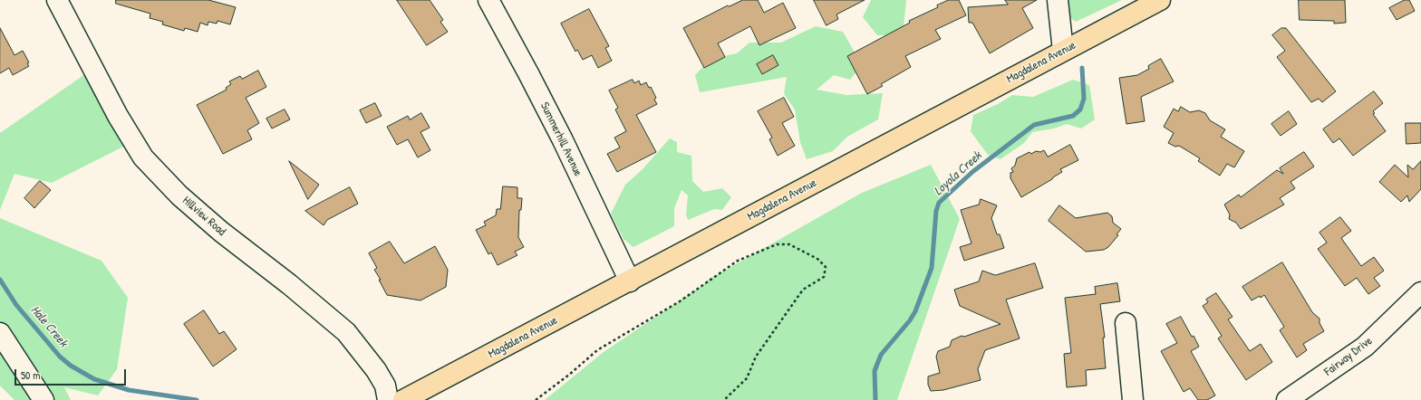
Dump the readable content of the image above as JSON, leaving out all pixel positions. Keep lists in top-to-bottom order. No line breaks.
{"streets":{"main road":["Magdalena Avenue"],"street":["Summerhill Avenue","Hillview Road","Fairway Drive"]},"crossings":[["Magdalena Avenue","Summerhill Avenue"]],"water":["Loyola Creek","Hale Creek"],"scale_bar":"50 m"}
